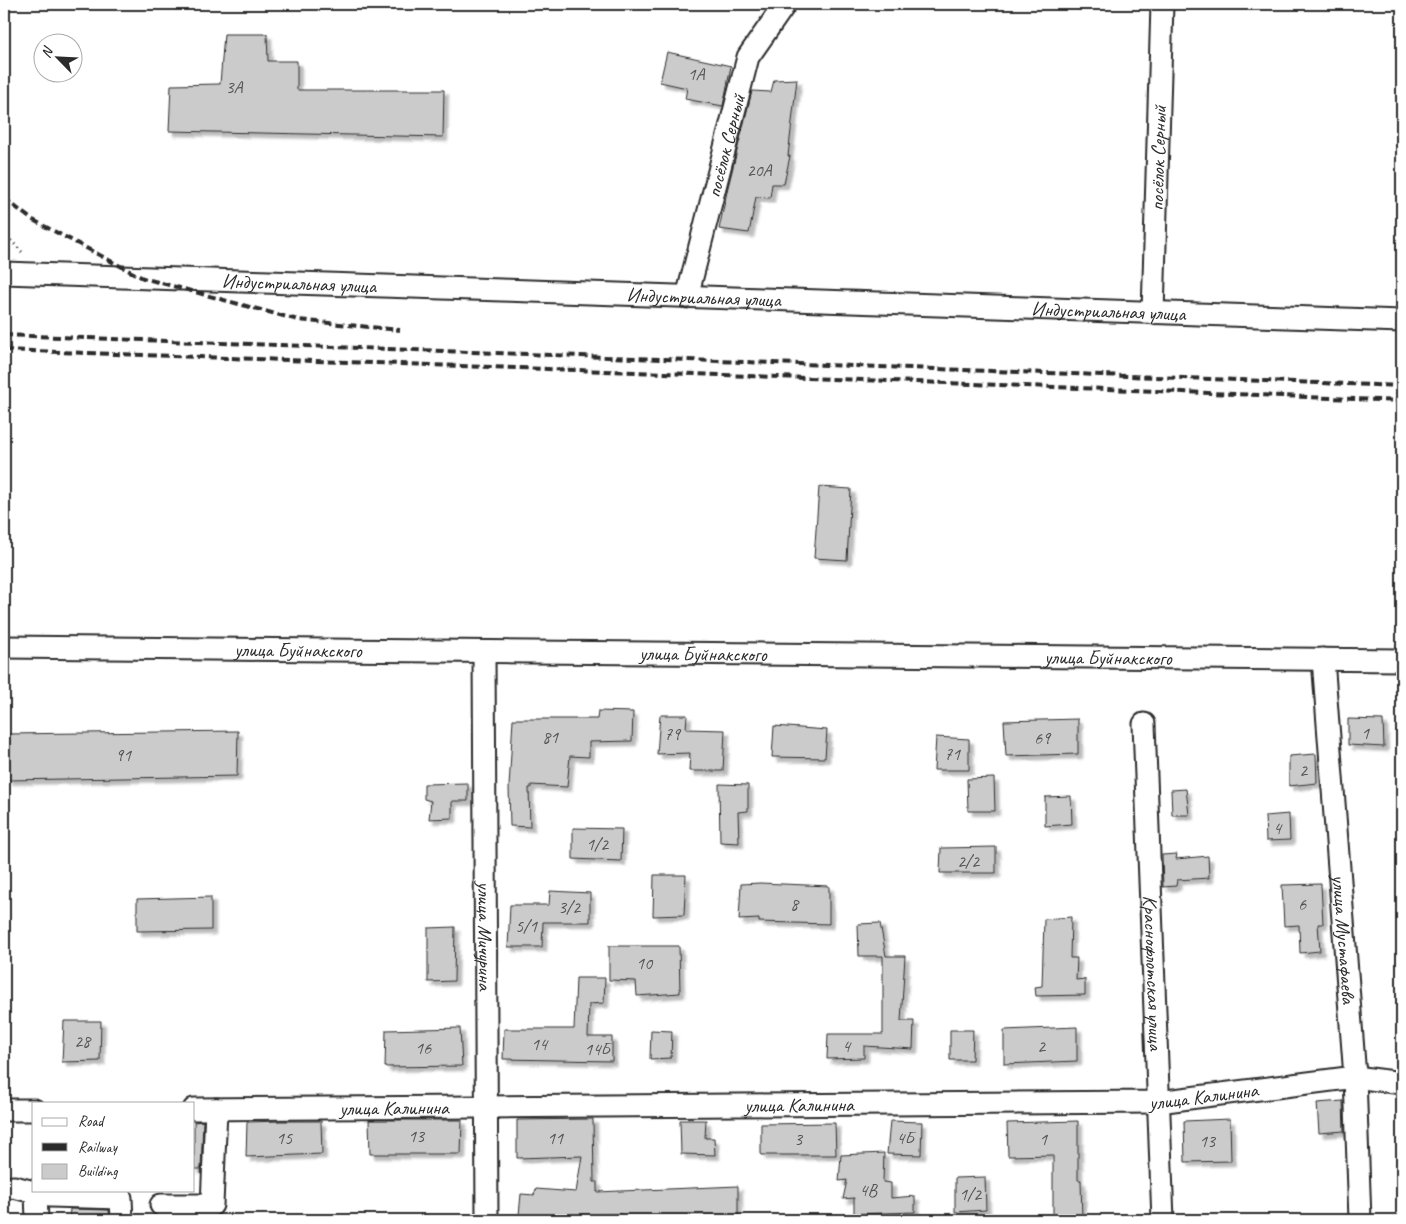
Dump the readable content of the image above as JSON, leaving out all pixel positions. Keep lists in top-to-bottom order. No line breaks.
{"streets":{"street":["посёлок Серный","Индустриальная улица","улица Буйнакского","улица Мичурина","улица Мустафаева","Краснофлотская улица","улица Калинина"]},"crossings":[["посёлок Серный","Индустриальная улица"],["улица Буйнакского","улица Мичурина"],["улица Буйнакского","улица Мустафаева"],["улица Мичурина","улица Калинина"],["улица Мустафаева","улица Калинина"],["Краснофлотская улица","улица Калинина"]],"house_numbers":["1А","3А","20А","1","79","81","69","71","91","2","4","1/2","2/2","8","6","3/2","5/1","10","28","14","4","2","16","14Б","13","15","11","4Б","3","1","13","4В","1/2"],"legend":["Road","Railway","Building"],"north":"top left"}
